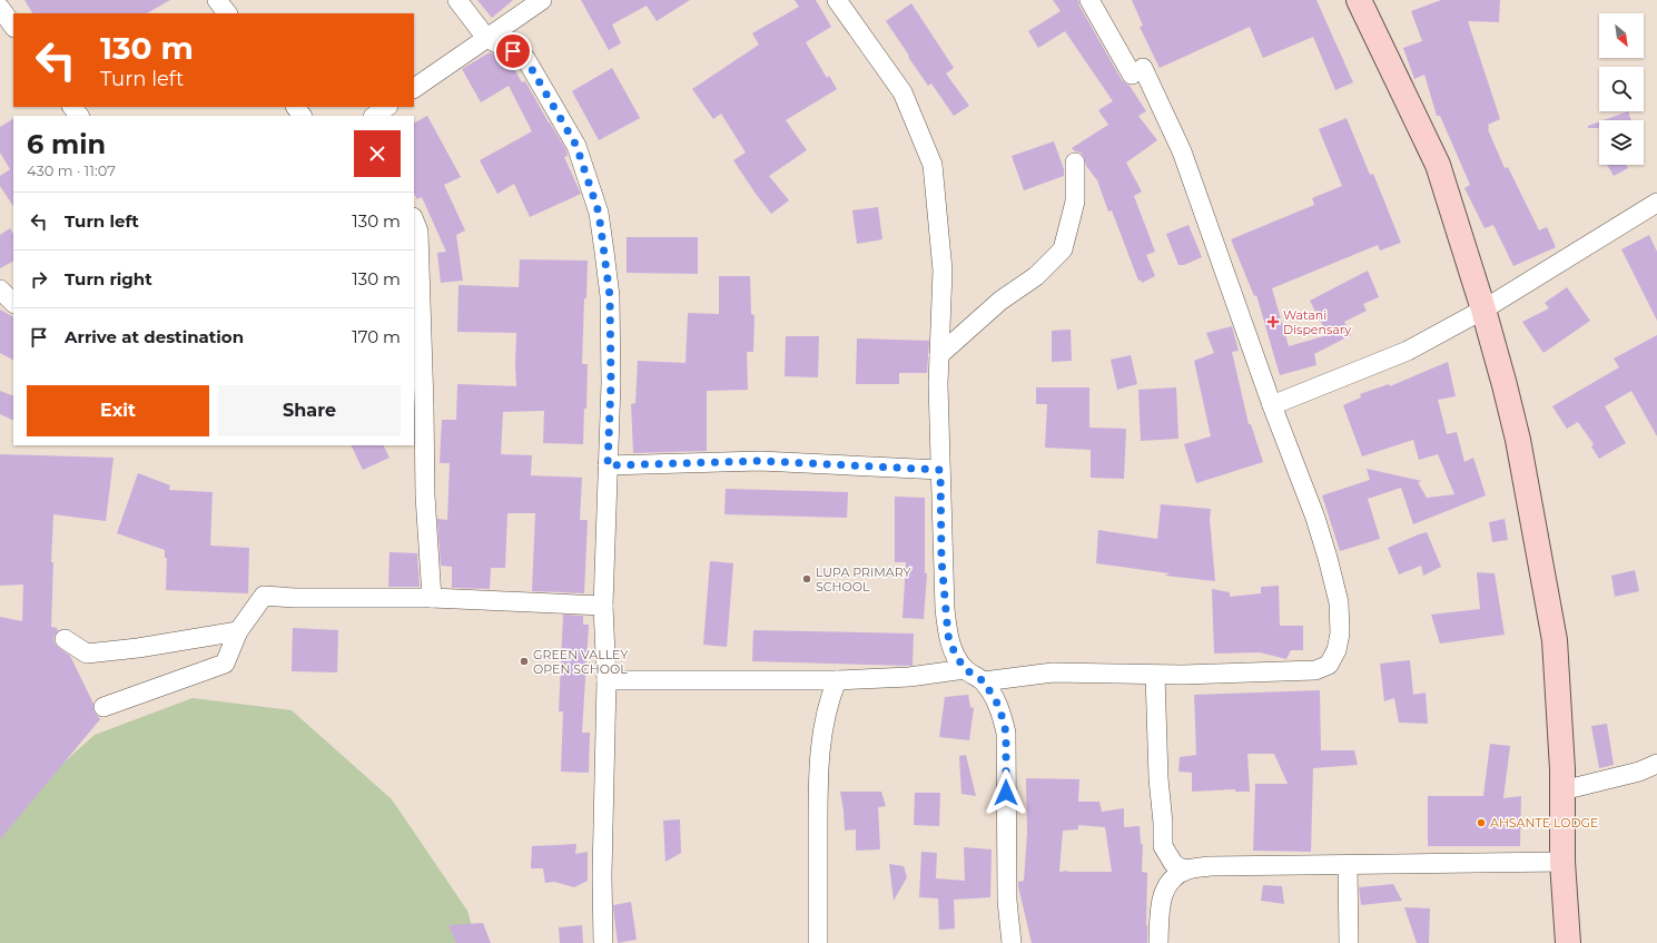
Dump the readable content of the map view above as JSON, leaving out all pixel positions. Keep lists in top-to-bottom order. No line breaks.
{"places":{"health":["Watani Dispensary"],"other":["LUPA PRIMARY SCHOOL","GREEN VALLEY OPEN SCHOOL","AHSANTE LODGE"]},"north":"bottom right","page":{"turn":["130 m","Turn left"],"heading":["6 min","430 m · 11:07"],"list":[{"name":"Turn left","value":"130 m"},{"name":"Turn right","value":"130 m"},{"name":"Arrive at destination","value":"170 m"}],"buttons":["Exit","Share"]}}
